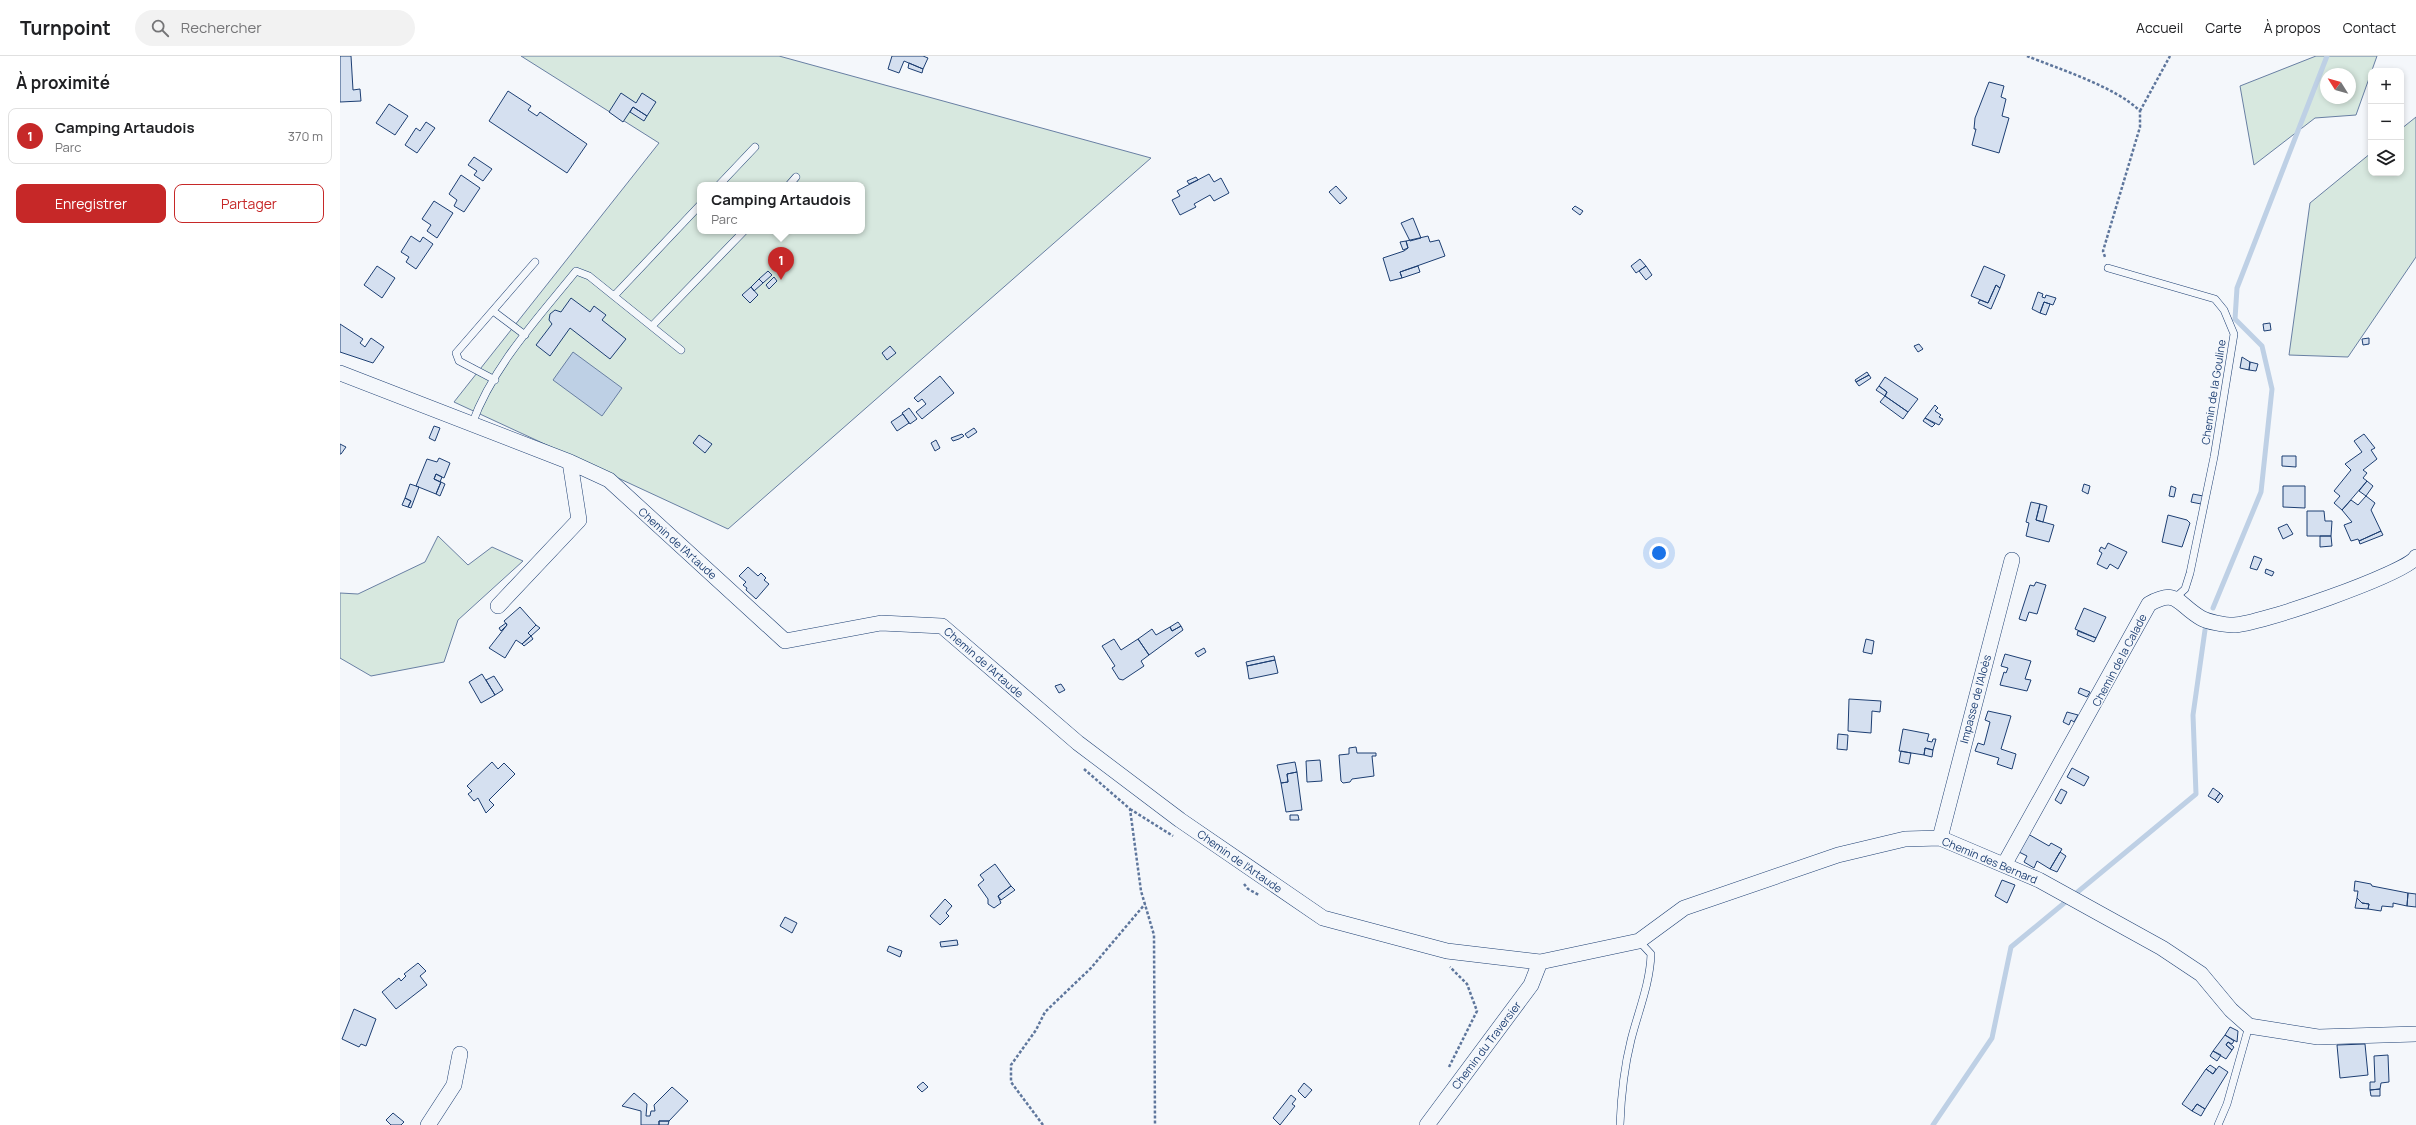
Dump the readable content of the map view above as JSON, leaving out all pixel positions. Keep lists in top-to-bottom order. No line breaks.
{"streets":{"street":["Chemin de l'Artaude","Chemin de la Calade","Impasse de l'Aloès","Chemin des Bernard","Chemin du Traversier"],"lane":["Chemin de la Gouline"]},"crossings":[["Chemin de la Gouline","Chemin de la Calade"],["Chemin de l'Artaude","Chemin des Bernard"],["Chemin de l'Artaude","Chemin du Traversier"],["Chemin de la Calade","Chemin des Bernard"],["Impasse de l'Aloès","Chemin des Bernard"],["Chemin des Bernard","Chemin du Traversier"]],"north":"top left","page":{"header":"Turnpoint","search":"Rechercher","nav":["Accueil","Carte","À propos","Contact"],"heading":"À proximité","map_buttons":["+","−"],"list":[{"mark":"1","name":"Camping Artaudois","note":"Parc","value":"370 m"}],"buttons":["Enregistrer","Partager"],"popup":["Camping Artaudois","Parc"],"pins":"1"}}
